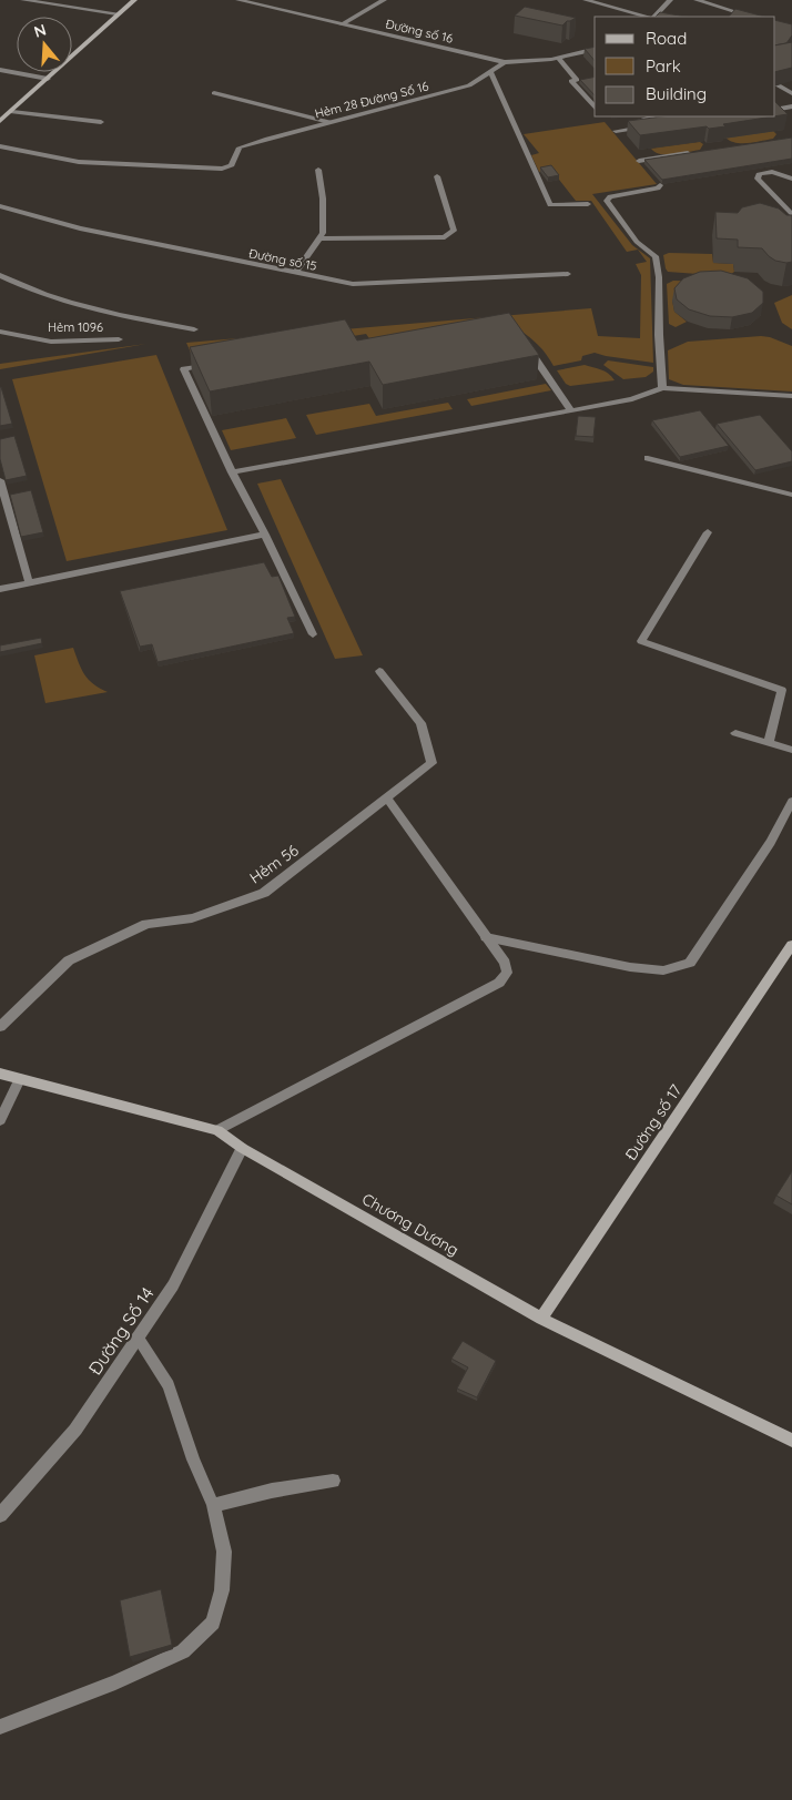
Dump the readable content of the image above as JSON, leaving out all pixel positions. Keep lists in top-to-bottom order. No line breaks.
{"streets":{"street":["Đường số 16","Hẻm 28 Đường Số 16","Đường số 15","Hẻm 1096","Hẻm 56","Đường số 17","Chương Dương","Đường Số 14"]},"crossings":[["Đường số 16","Hẻm 28 Đường Số 16"],["Đường số 17","Chương Dương"],["Chương Dương","Đường Số 14"]],"legend":["Road","Park","Building"],"north":"top"}
